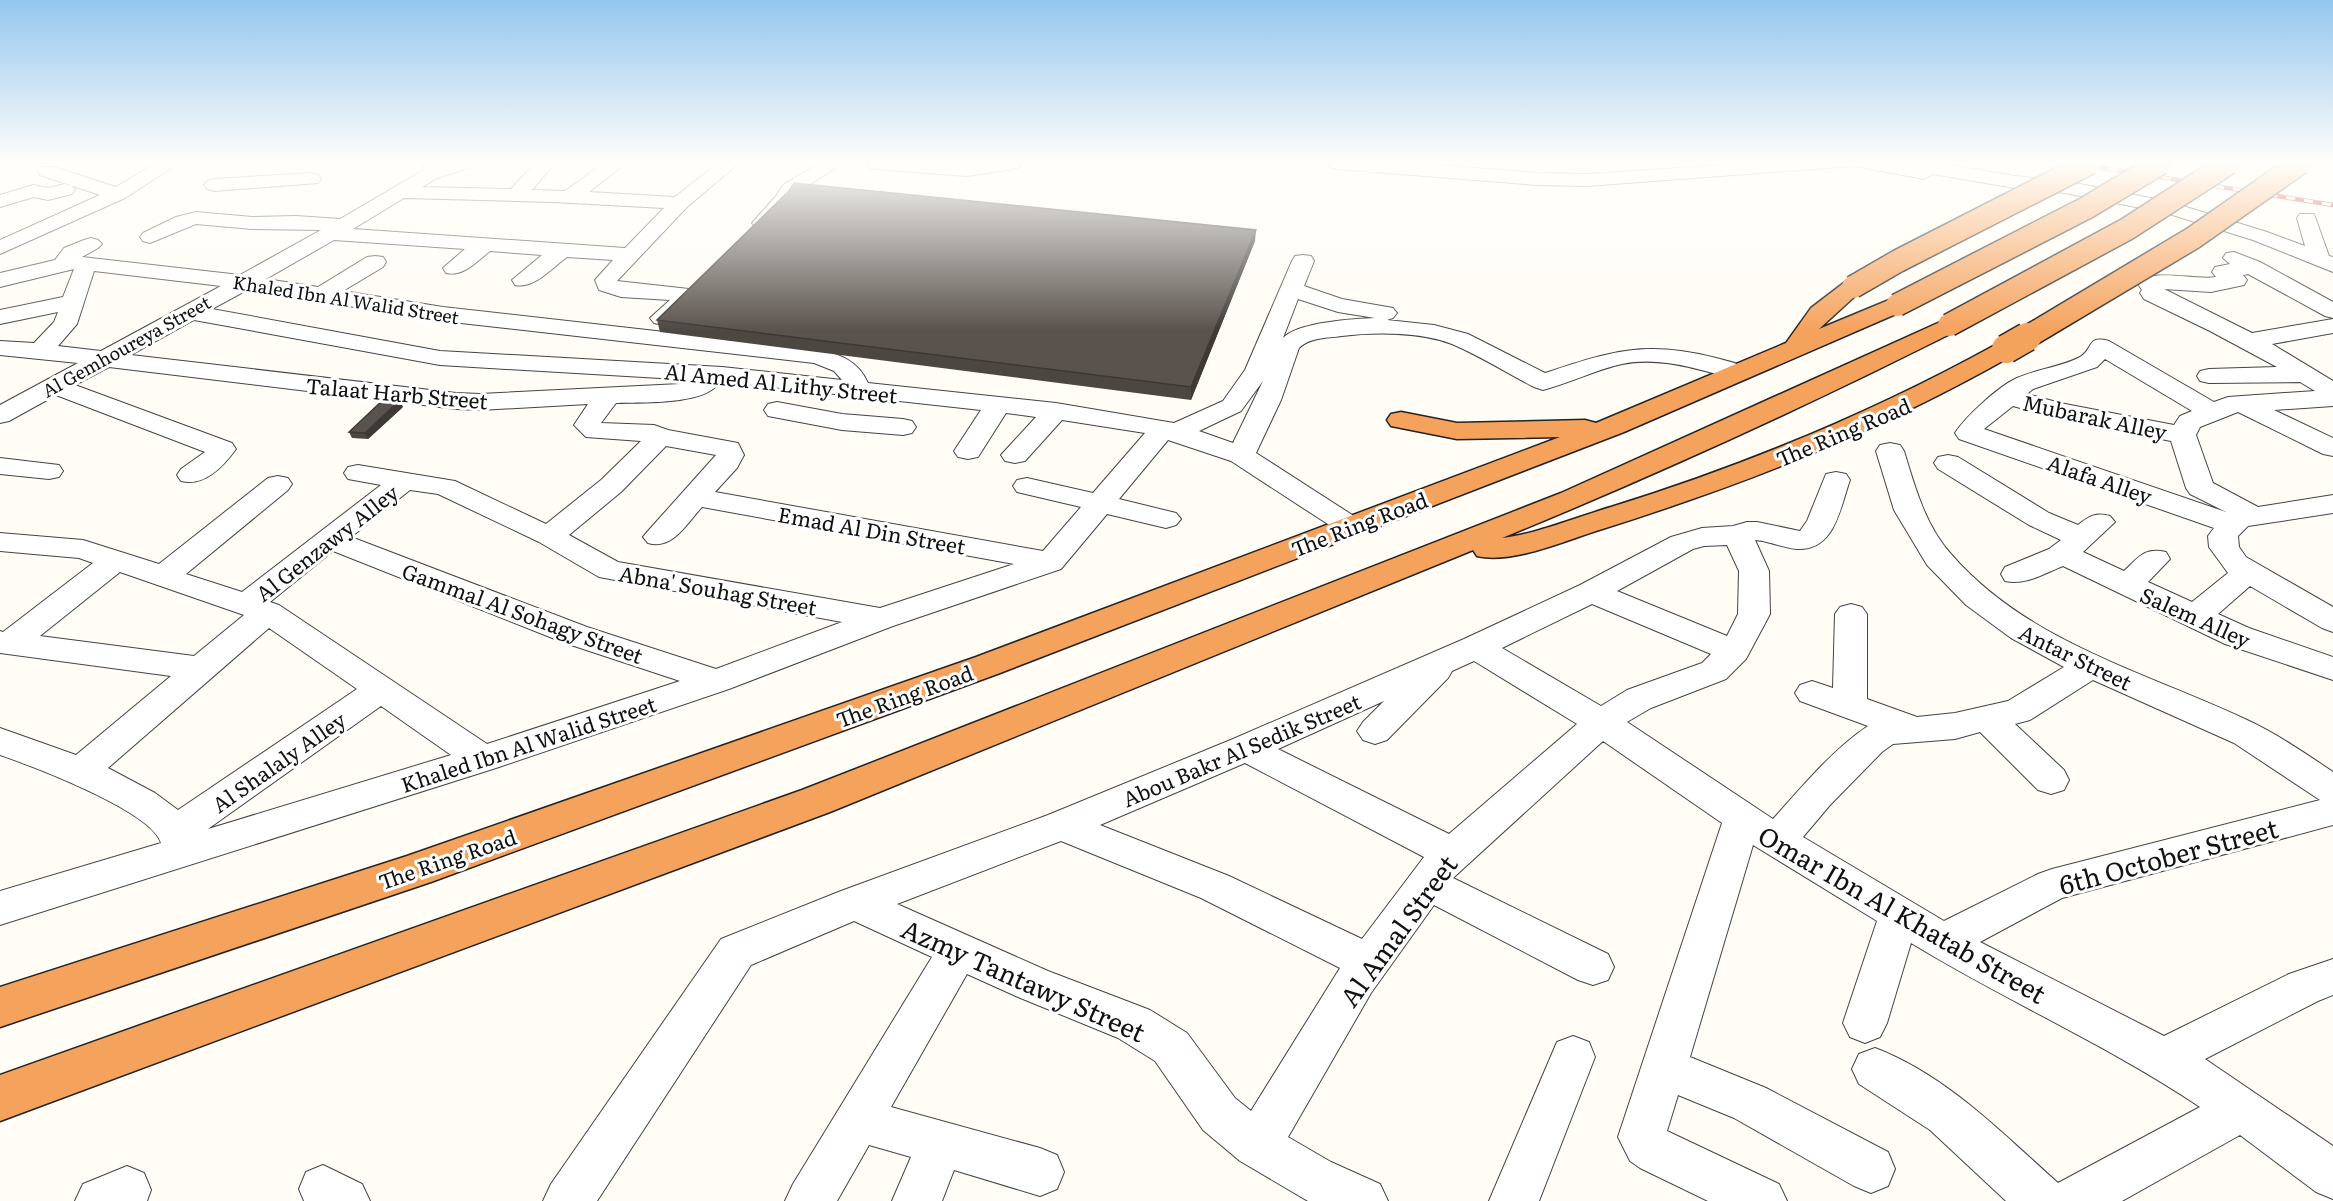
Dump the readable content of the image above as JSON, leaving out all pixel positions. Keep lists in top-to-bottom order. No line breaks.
{"streets":{"highway":["The Ring Road"],"street":["Khaled Ibn Al Walid Street","Al Gemhoureya Street","Al Amed Al Lithy Street","Talaat Harb Street","Mubarak Alley","Alafa Alley","Emad Al Din Street","Al Genzawy Alley","Abna' Souhag Street","Gammal Al Sohagy Street","Salem Alley","Antar Street","Abou Bakr Al Sedik Street","Al Shalaly Alley","6th October Street","Omar Ibn Al Khatab Street","Al Amal Street","Azmy Tantawy Street"]},"crossings":[["Khaled Ibn Al Walid Street","Al Gemhoureya Street"],["Khaled Ibn Al Walid Street","Al Amed Al Lithy Street"],["Khaled Ibn Al Walid Street","Emad Al Din Street"],["Khaled Ibn Al Walid Street","Abna' Souhag Street"],["Khaled Ibn Al Walid Street","Gammal Al Sohagy Street"],["Khaled Ibn Al Walid Street","Al Shalaly Alley"],["Al Gemhoureya Street","Al Amed Al Lithy Street"],["Al Gemhoureya Street","Talaat Harb Street"],["Al Amed Al Lithy Street","Talaat Harb Street"],["Al Amed Al Lithy Street","The Ring Road"],["Mubarak Alley","Alafa Alley"],["Al Genzawy Alley","Abna' Souhag Street"],["Al Genzawy Alley","Gammal Al Sohagy Street"],["Abou Bakr Al Sedik Street","Omar Ibn Al Khatab Street"],["Abou Bakr Al Sedik Street","Al Amal Street"],["Abou Bakr Al Sedik Street","Azmy Tantawy Street"],["6th October Street","Omar Ibn Al Khatab Street"],["Omar Ibn Al Khatab Street","Al Amal Street"],["Al Amal Street","Azmy Tantawy Street"]]}
